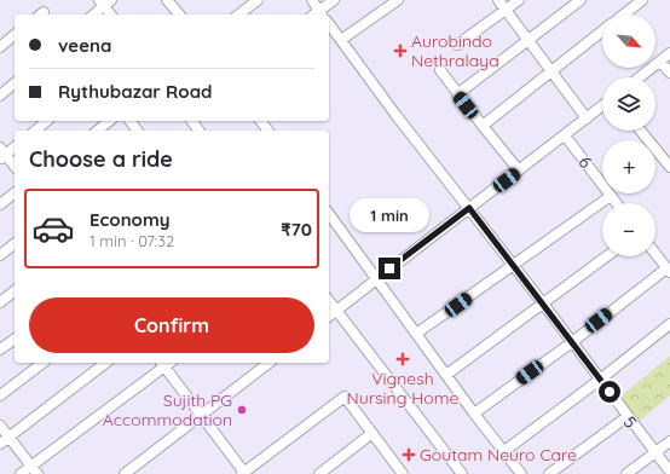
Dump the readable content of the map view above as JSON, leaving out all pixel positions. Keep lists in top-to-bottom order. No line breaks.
{"streets":{"street":["6","5"]},"places":{"health":["Aurobindo Nethralaya","Vignesh Nursing Home","Goutam Neuro Care"],"other":["Sujith PG Accommodation"]},"north":"bottom right","page":{"map_buttons":["+","−"],"banner":["veena","Rythubazar Road"],"heading":"Choose a ride","list":[{"name":"Economy","note":"1 min · 07:32","value":"₹70"}],"bubble":"1 min","buttons":"Confirm"}}
